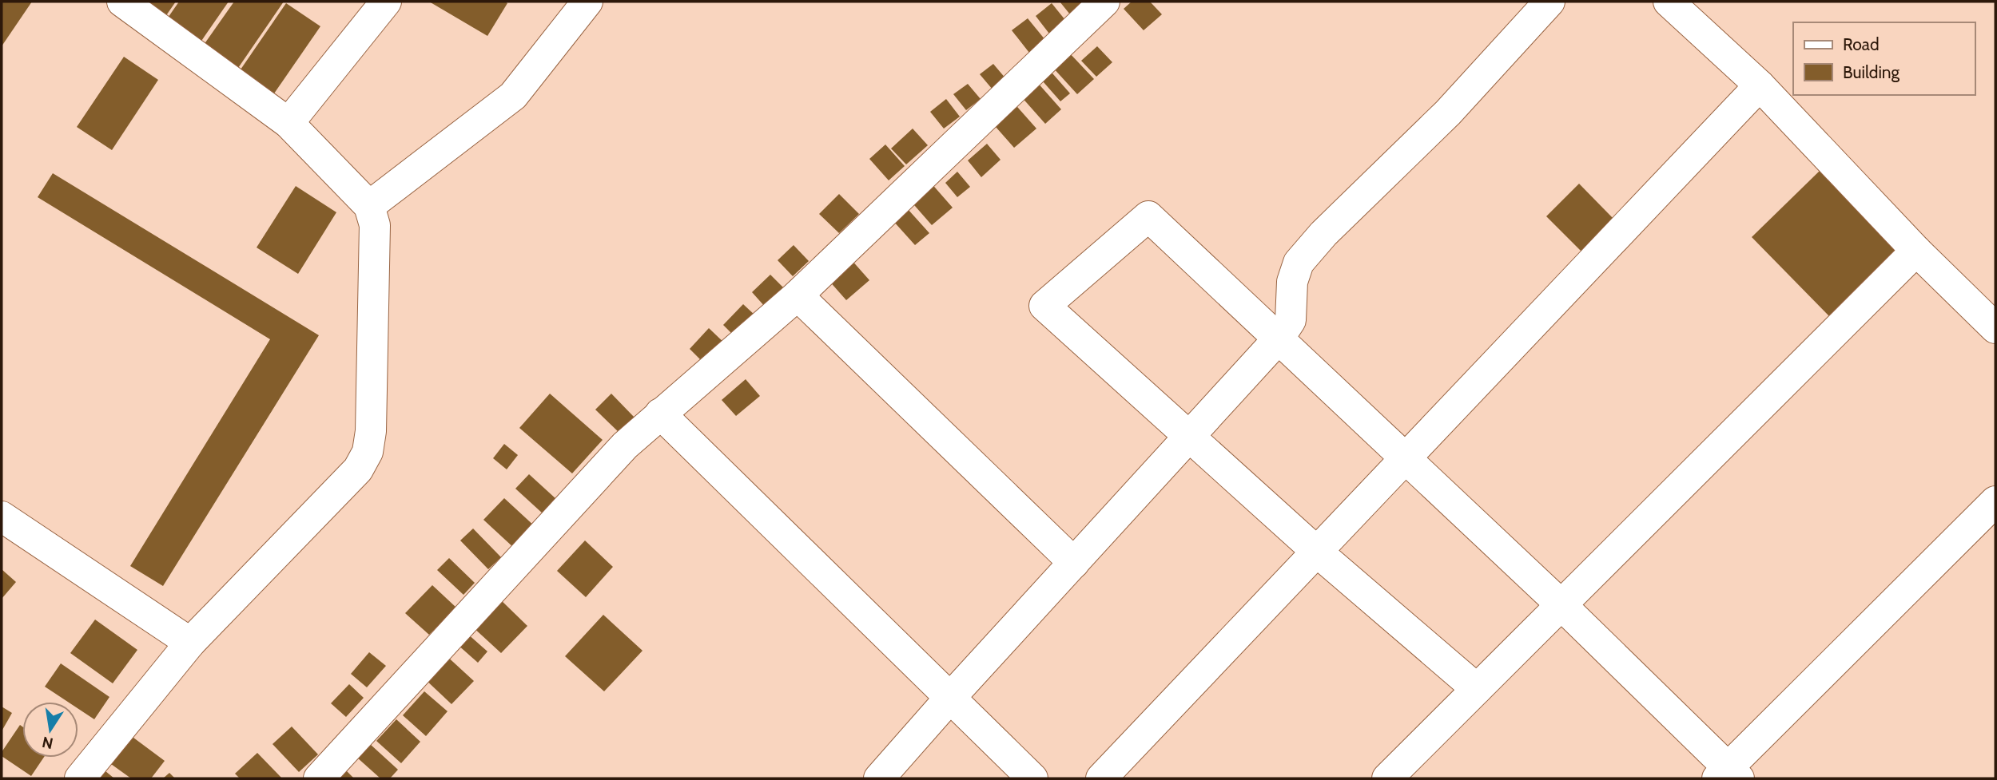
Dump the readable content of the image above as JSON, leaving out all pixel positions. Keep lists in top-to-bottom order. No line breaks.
{"legend":["Road","Building"],"north":"bottom"}
